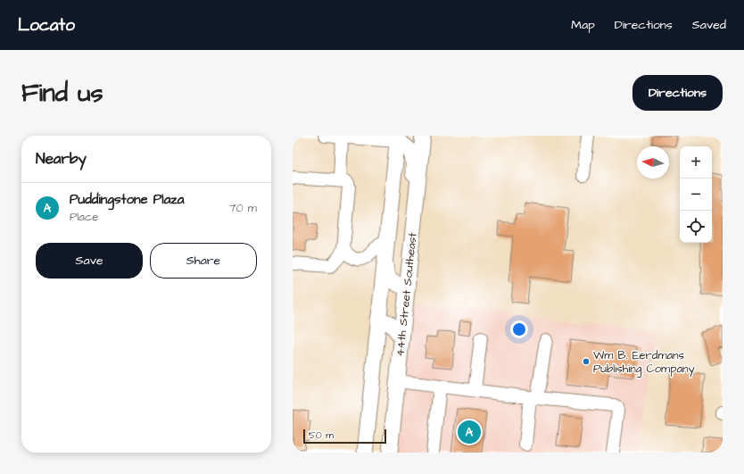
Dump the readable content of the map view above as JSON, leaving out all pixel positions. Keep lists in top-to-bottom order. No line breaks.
{"streets":{"main road":["44th Street Southeast"]},"places":["Wm B. Eerdmans Publishing Company"],"scale_bar":"50 m","north":"left","page":{"header":"Locato","nav":["Map","Directions","Saved"],"buttons":["Directions",["Save","Share"]],"title":"Find us","heading":"Nearby","map_buttons":["+","−"],"list":[{"mark":"A","name":"Puddingstone Plaza","note":"Place","value":"70 m"}],"pins":"A","scale":"50 m"}}
